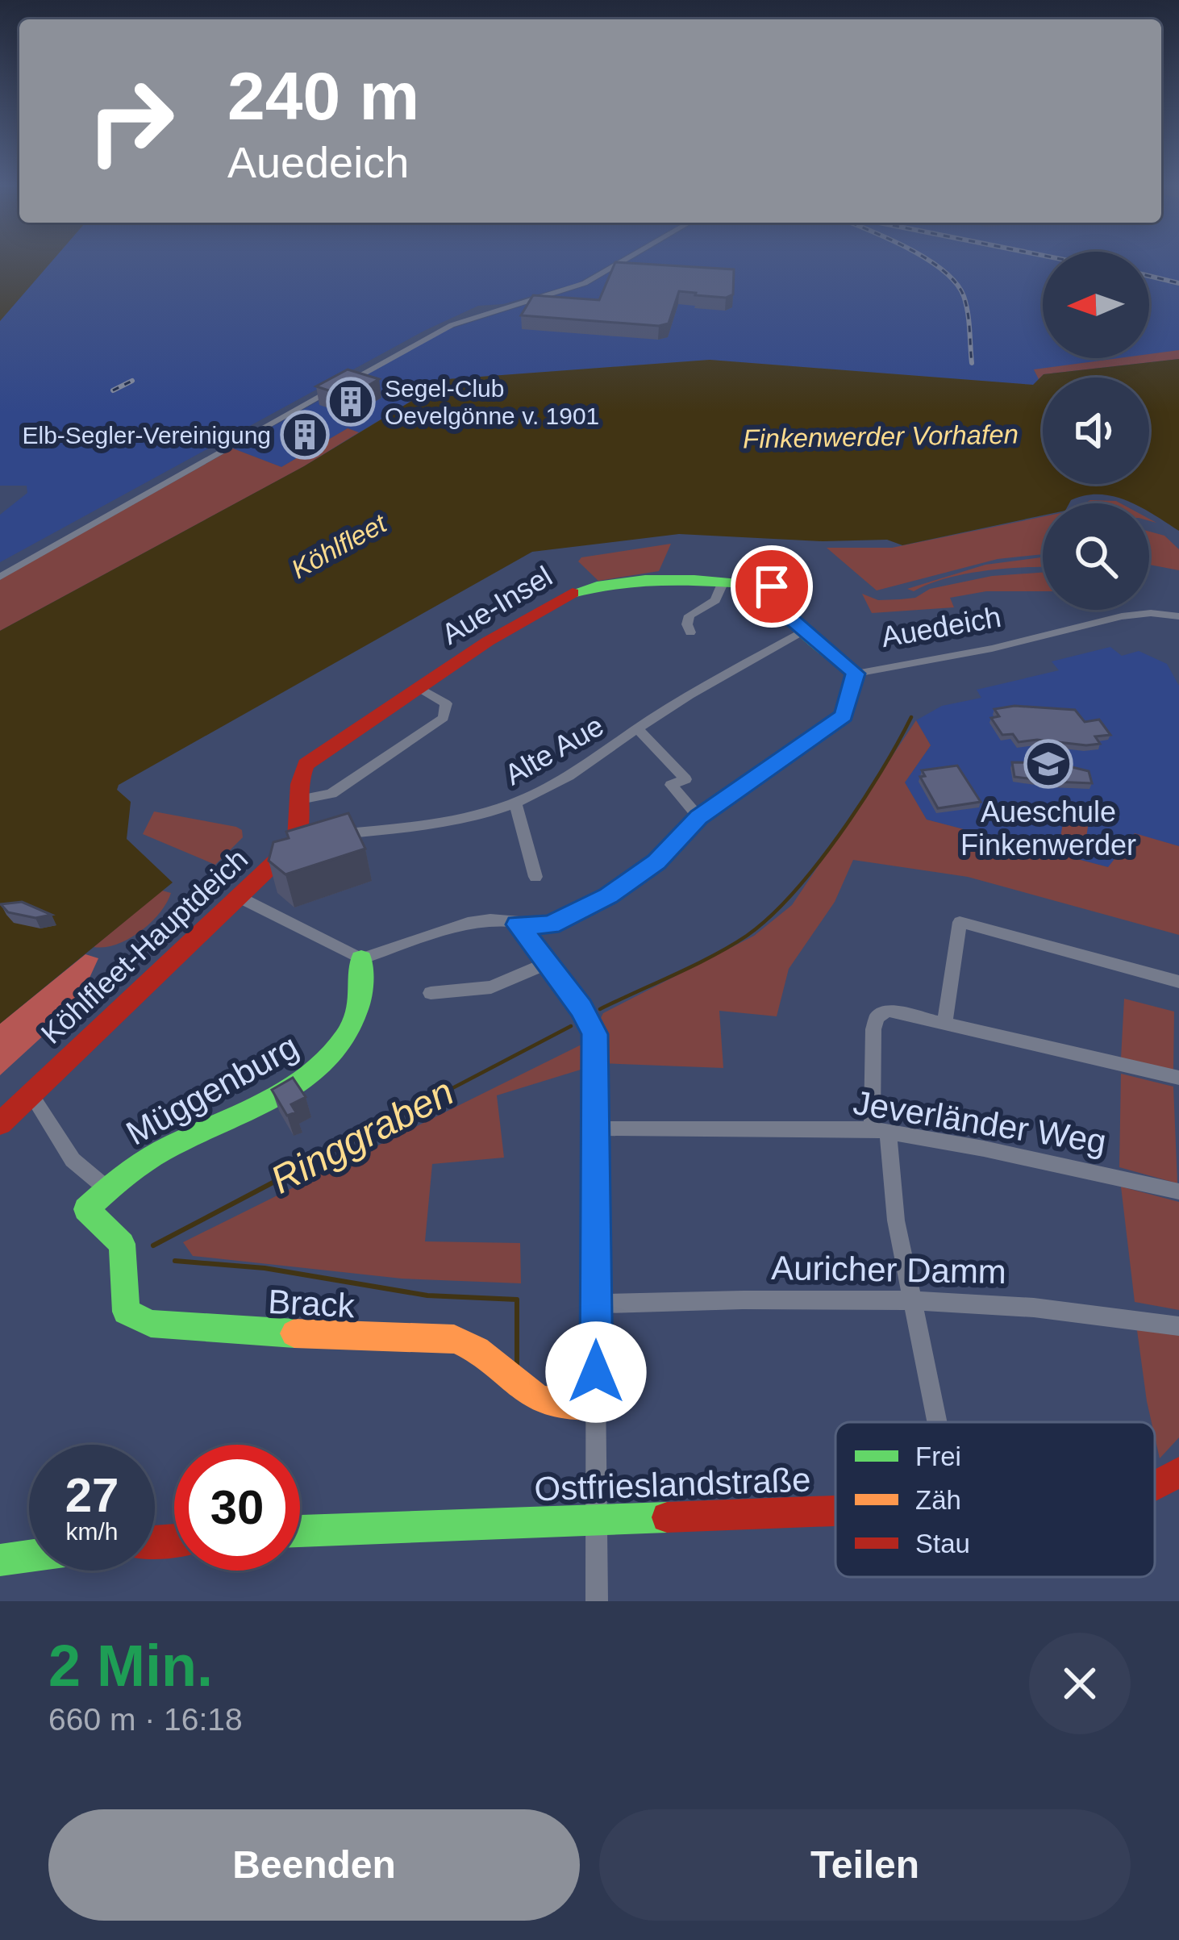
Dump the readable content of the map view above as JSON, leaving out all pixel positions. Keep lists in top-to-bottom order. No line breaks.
{"streets":{"street":["Aue-Insel","Auedeich","Alte Aue","Köhlfleet-Hauptdeich","Müggenburg","Jeverländer Weg","Auricher Damm","Brack","Ostfrieslandstraße"]},"crossings":[["Aue-Insel","Auedeich"],["Auedeich","Alte Aue"],["Auedeich","Müggenburg"],["Alte Aue","Köhlfleet-Hauptdeich"],["Müggenburg","Brack"]],"water":["Finkenwerder Vorhafen","Köhlfleet","Ringgraben"],"places":{"building":["Segel-Club Oevelgönne v. 1901","Elb-Segler-Vereinigung"],"school or university":["Aueschule Finkenwerder"]},"legend":["Frei","Zäh","Stau"],"north":"left","page":{"turn":["240 m","Auedeich"],"speed":"27 km/h","limit":"30","heading":["2 Min.","660 m · 16:18"],"buttons":["Beenden","Teilen"]}}
